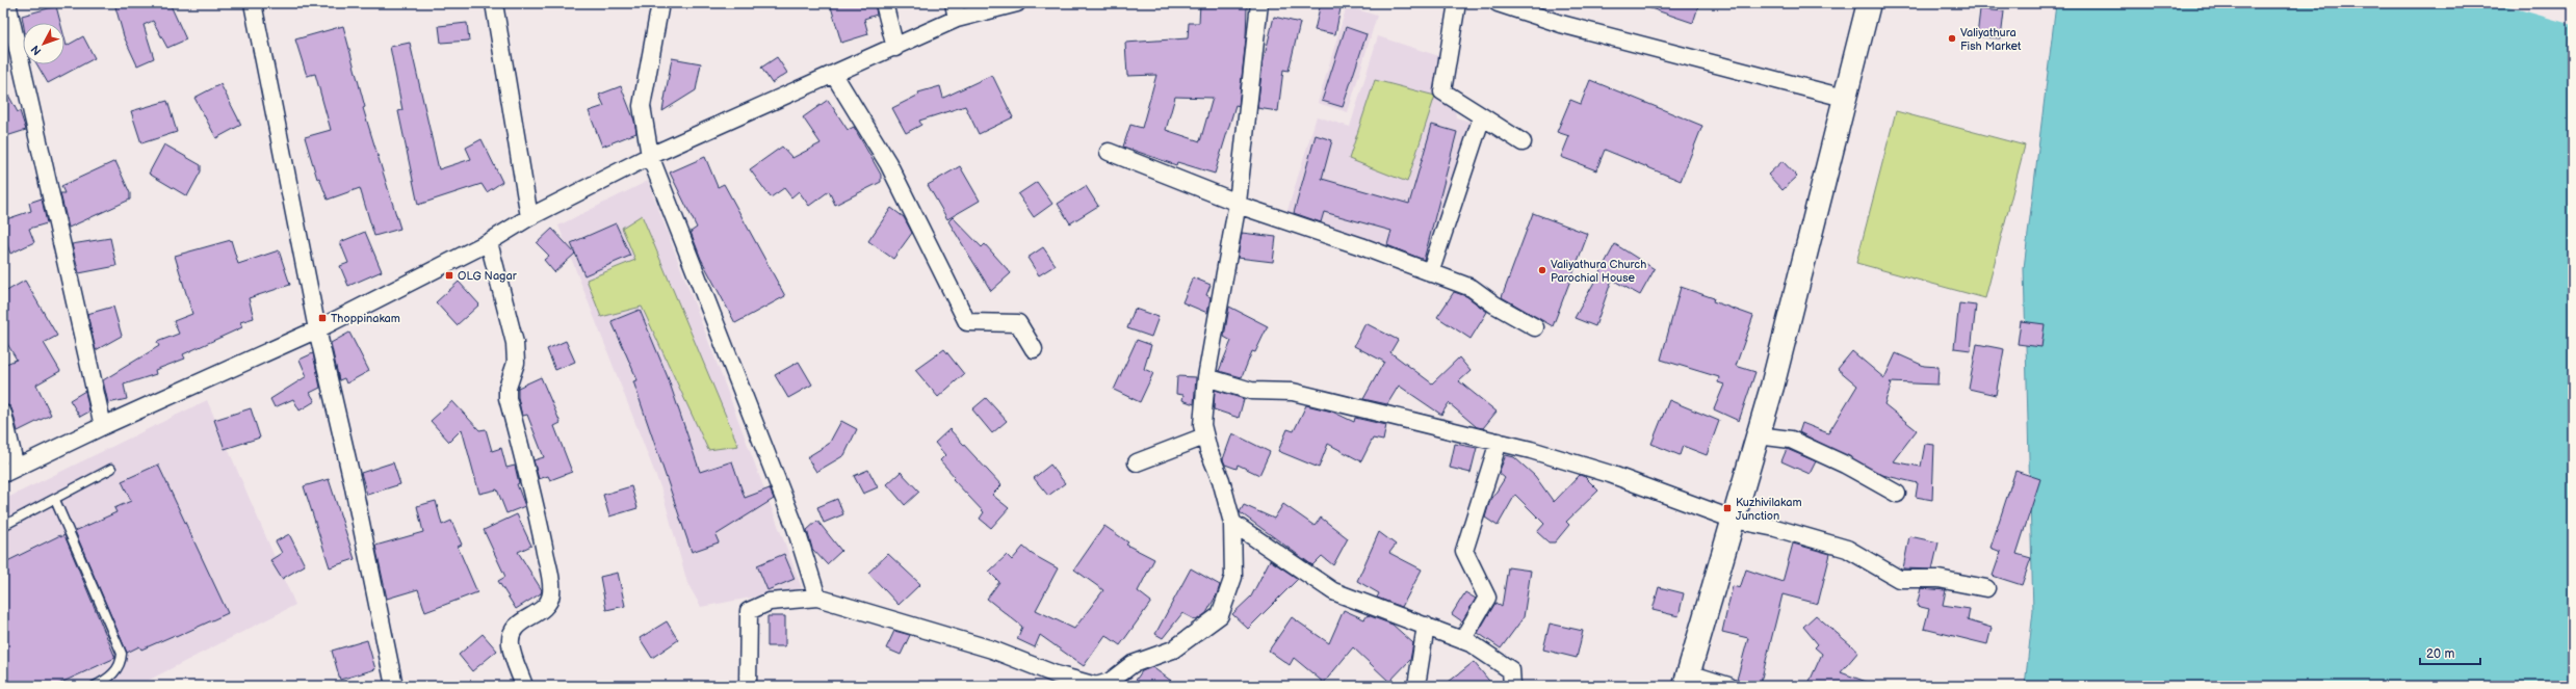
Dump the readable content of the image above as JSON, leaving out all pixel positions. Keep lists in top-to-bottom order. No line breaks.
{"places":{"other":["Valiyathura Fish Market","Valiyathura Church Parochial House"],"transit":["OLG Nagar","Thoppinakam","Kuzhivilakam Junction"]},"scale_bar":"20 m","north":"bottom left"}
